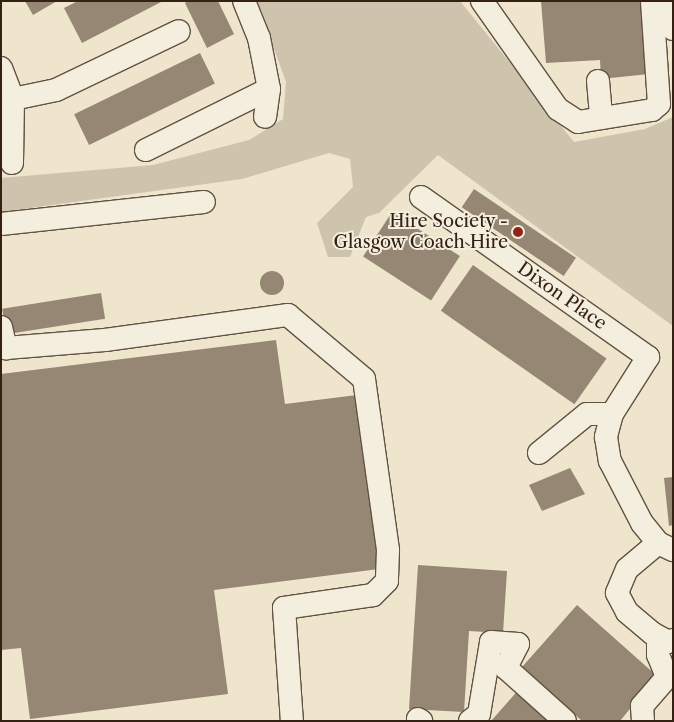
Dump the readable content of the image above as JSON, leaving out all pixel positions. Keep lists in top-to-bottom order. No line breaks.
{"streets":{"street":["Dixon Place"]},"places":["Hire Society - Glasgow Coach Hire"]}
